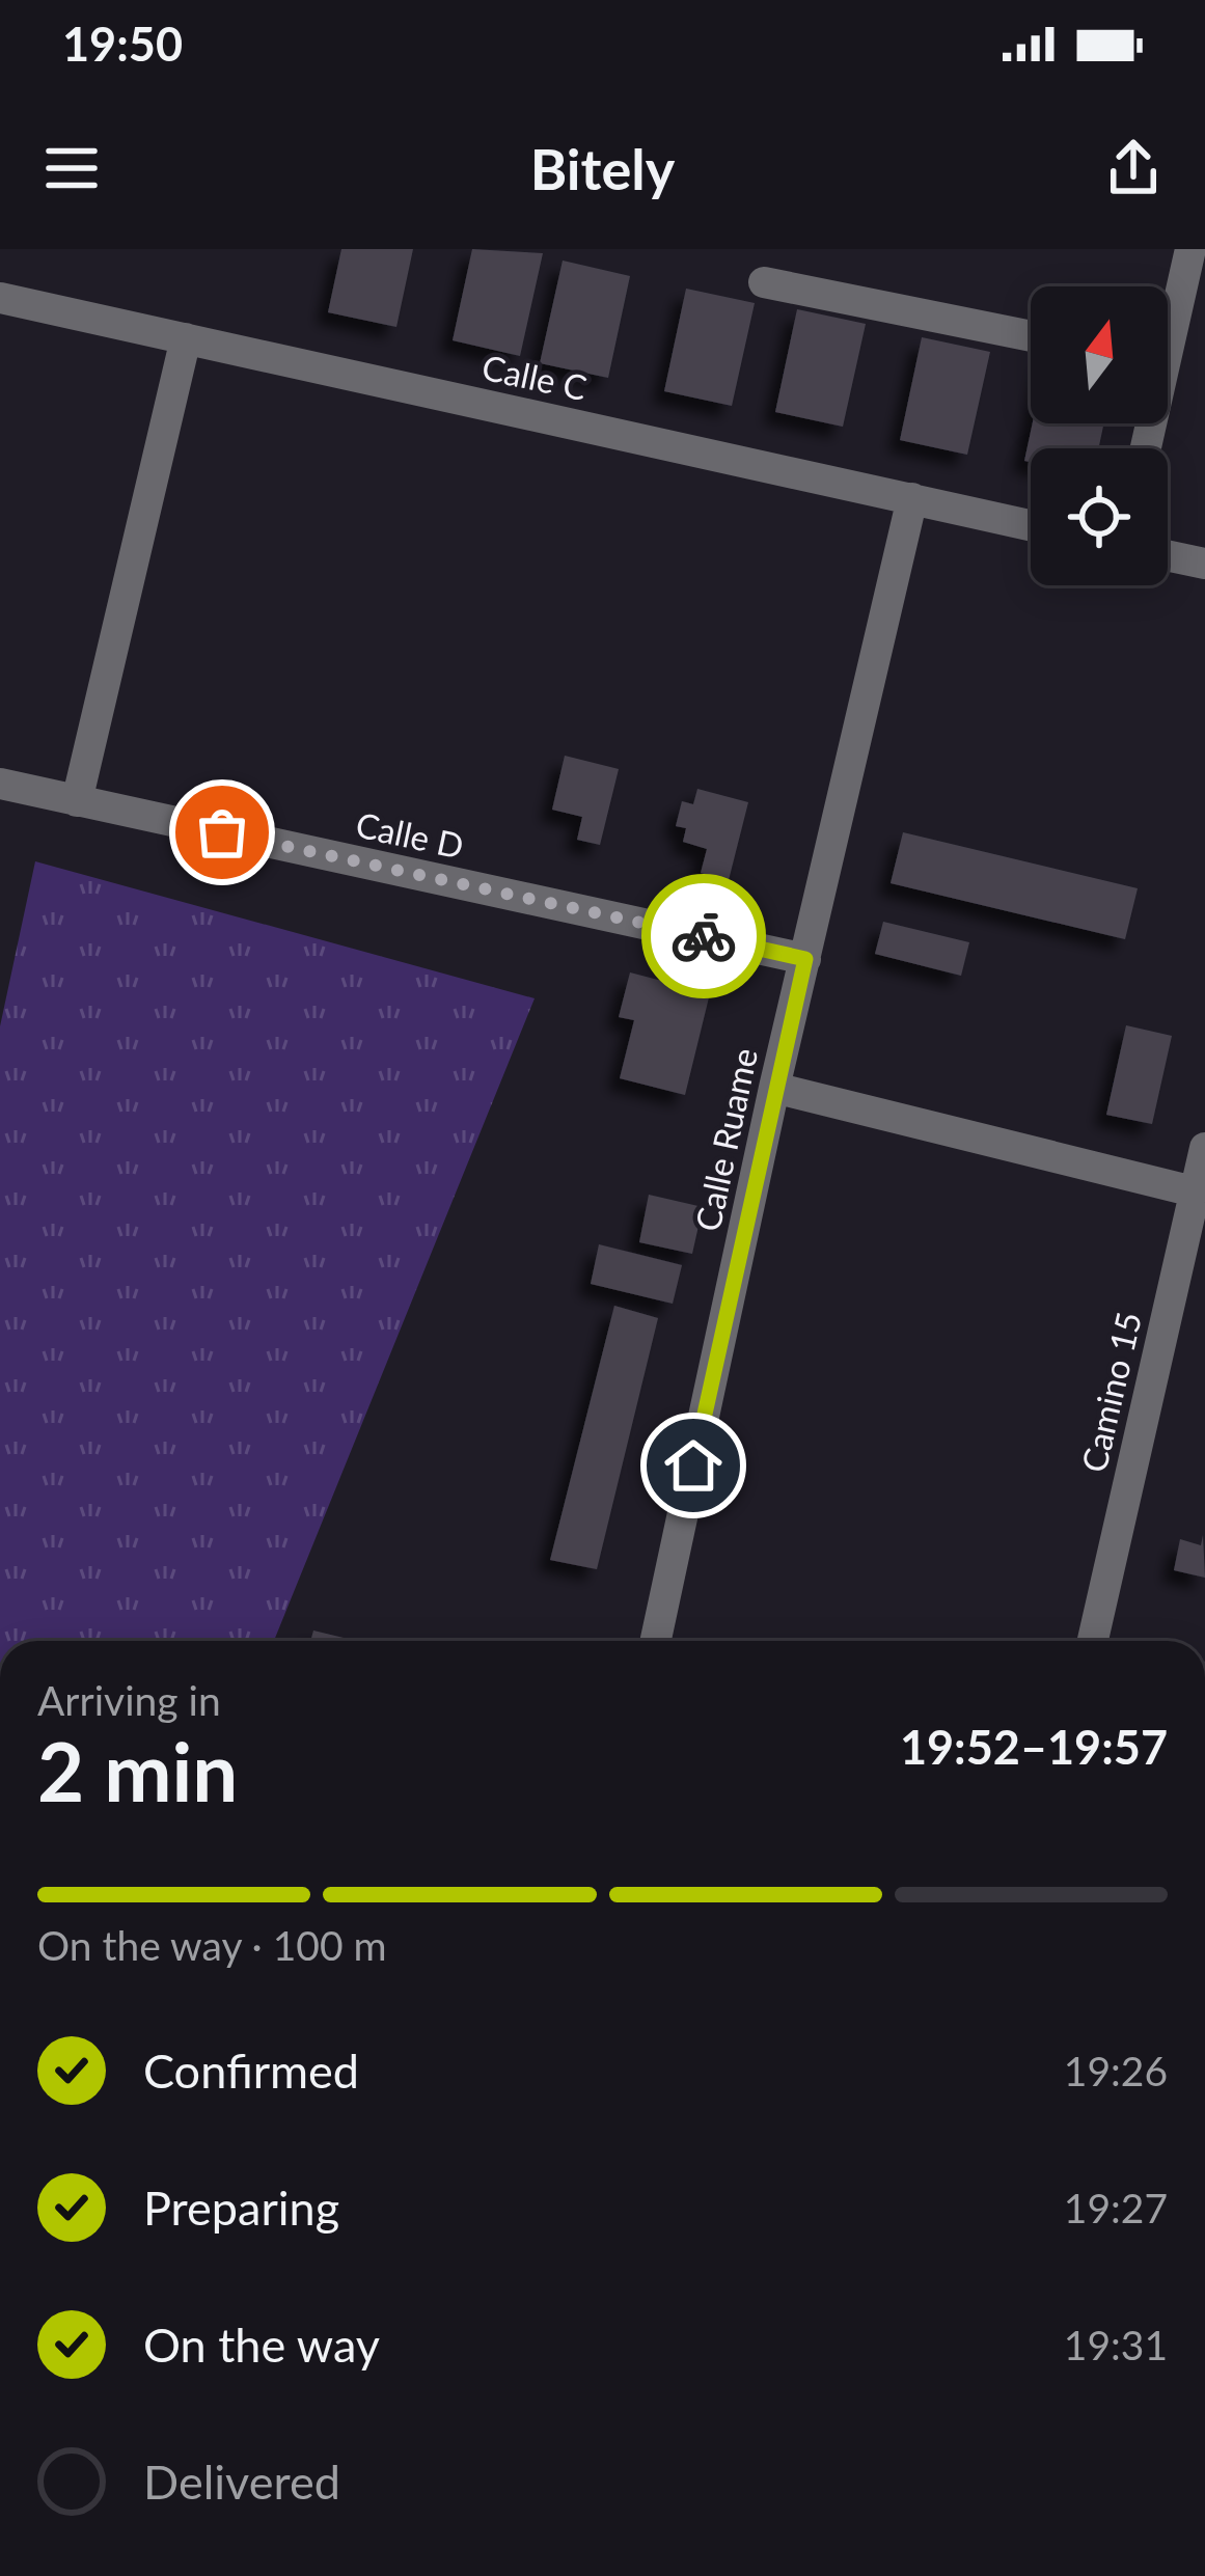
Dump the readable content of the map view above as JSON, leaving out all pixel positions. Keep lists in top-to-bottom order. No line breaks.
{"streets":{"street":["Calle C","Calle D","Calle Ruame","Camino 15"]},"crossings":[["Calle C","Calle Ruame"],["Calle D","Calle Ruame"]],"north":"top","page":{"status":"19:50","header":"Bitely","heading":["2 min","Arriving in","19:52–19:57"],"bar":"On the way · 100 m","list":[["Confirmed","19:26"],["Preparing","19:27"],["On the way","19:31"],"Delivered"]}}
